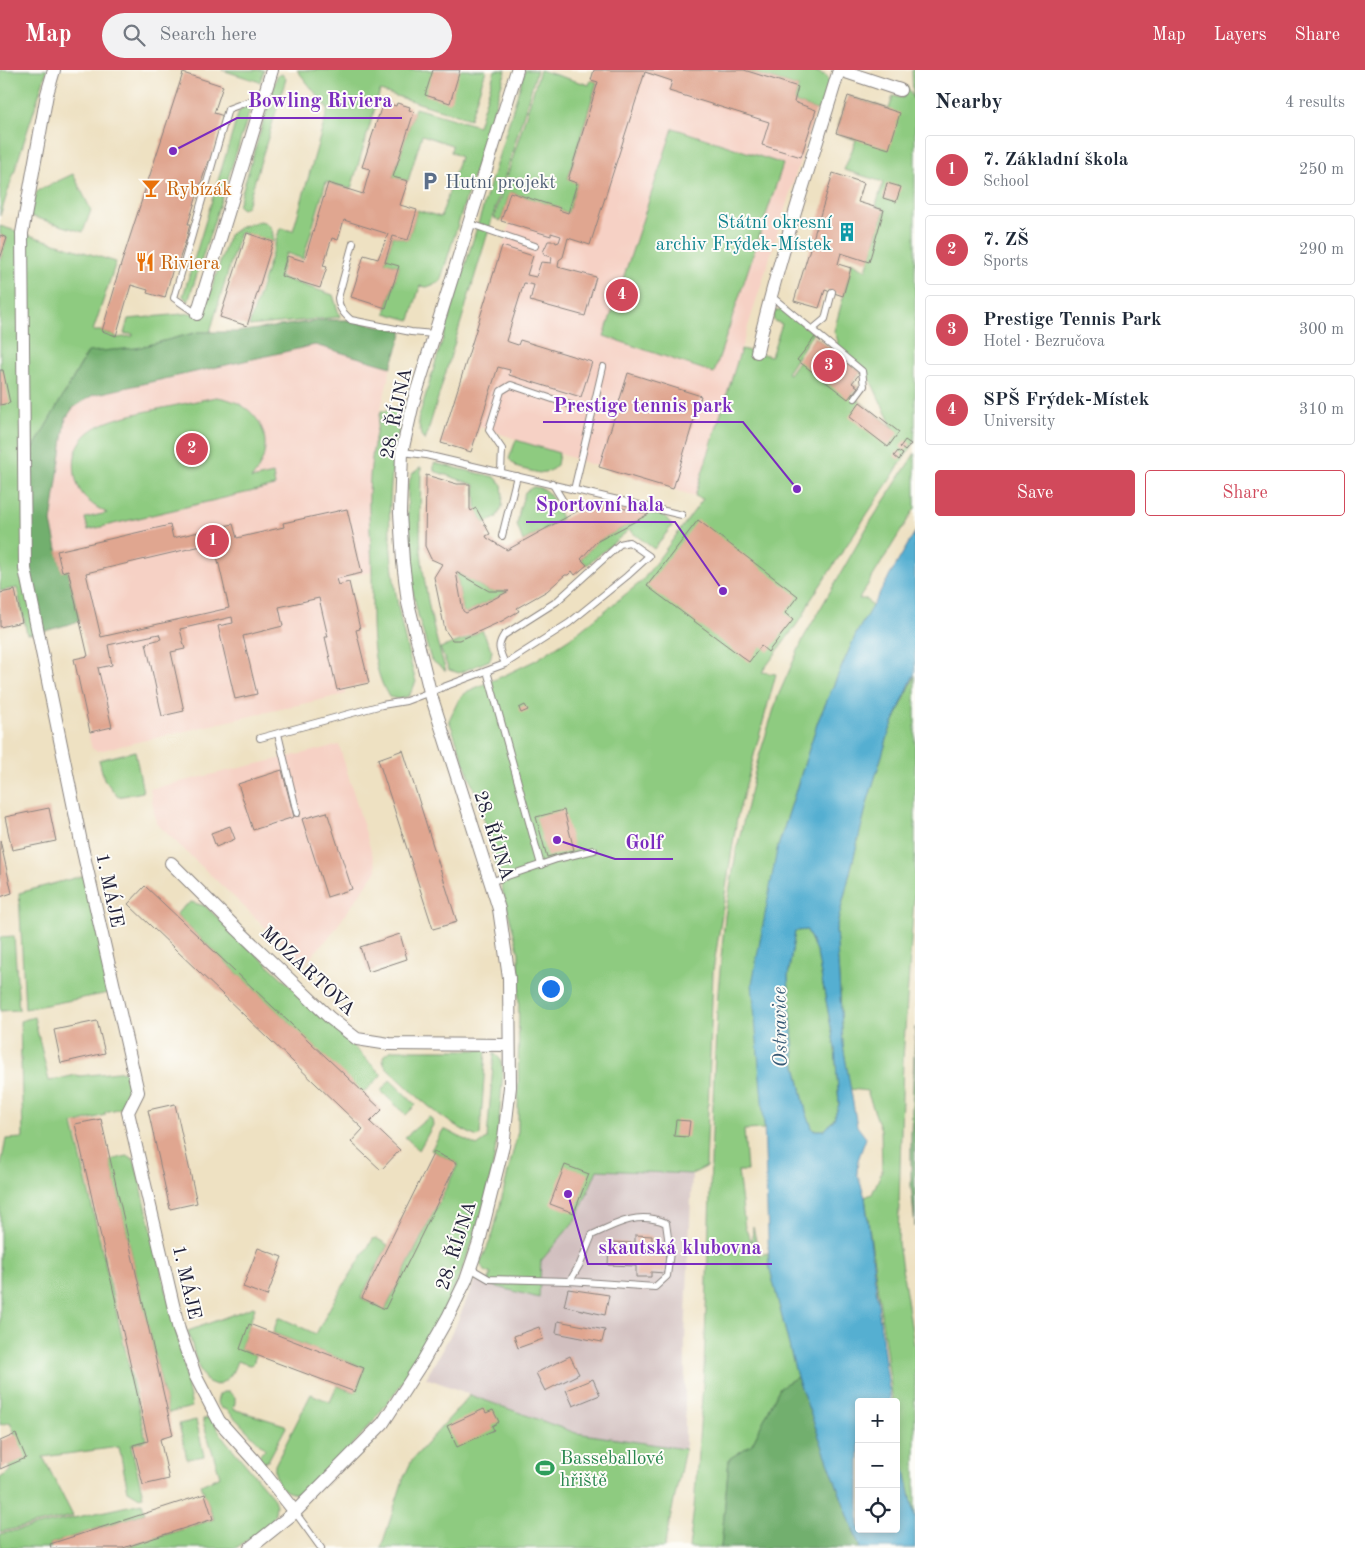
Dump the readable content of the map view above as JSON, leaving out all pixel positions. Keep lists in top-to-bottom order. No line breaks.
{"streets":{"street":["28. ŘÍJNA","1. MÁJE","MOZARTOVA"]},"crossings":[["28. ŘÍJNA","1. MÁJE"],["28. ŘÍJNA","MOZARTOVA"]],"water":["Ostravice"],"places":{"other":["Bowling Riviera","Prestige tennis park","Sportovní hala","Golf","skautská klubovna"],"parking":["Hutní projekt"],"bar":["Rybízák"],"building":["Státní okresní archiv Frýdek-Místek"],"restaurant":["Riviera"],"sports":["Basseballové hřiště"]},"page":{"header":"Map","search":"Search here","nav":["Map","Layers","Share"],"heading":["Nearby","4 results"],"list":[{"mark":"1","name":"7. Základní škola","note":"School","value":"250 m"},{"mark":"2","name":"7. ZŠ","note":"Sports","value":"290 m"},{"mark":"3","name":"Prestige Tennis Park","note":"Hotel · Bezručova","value":"300 m"},{"mark":"4","name":"SPŠ Frýdek-Místek","note":"University","value":"310 m"}],"pins":["4","3","2","1"],"buttons":["Save","Share"],"map_buttons":["+","−"]}}
